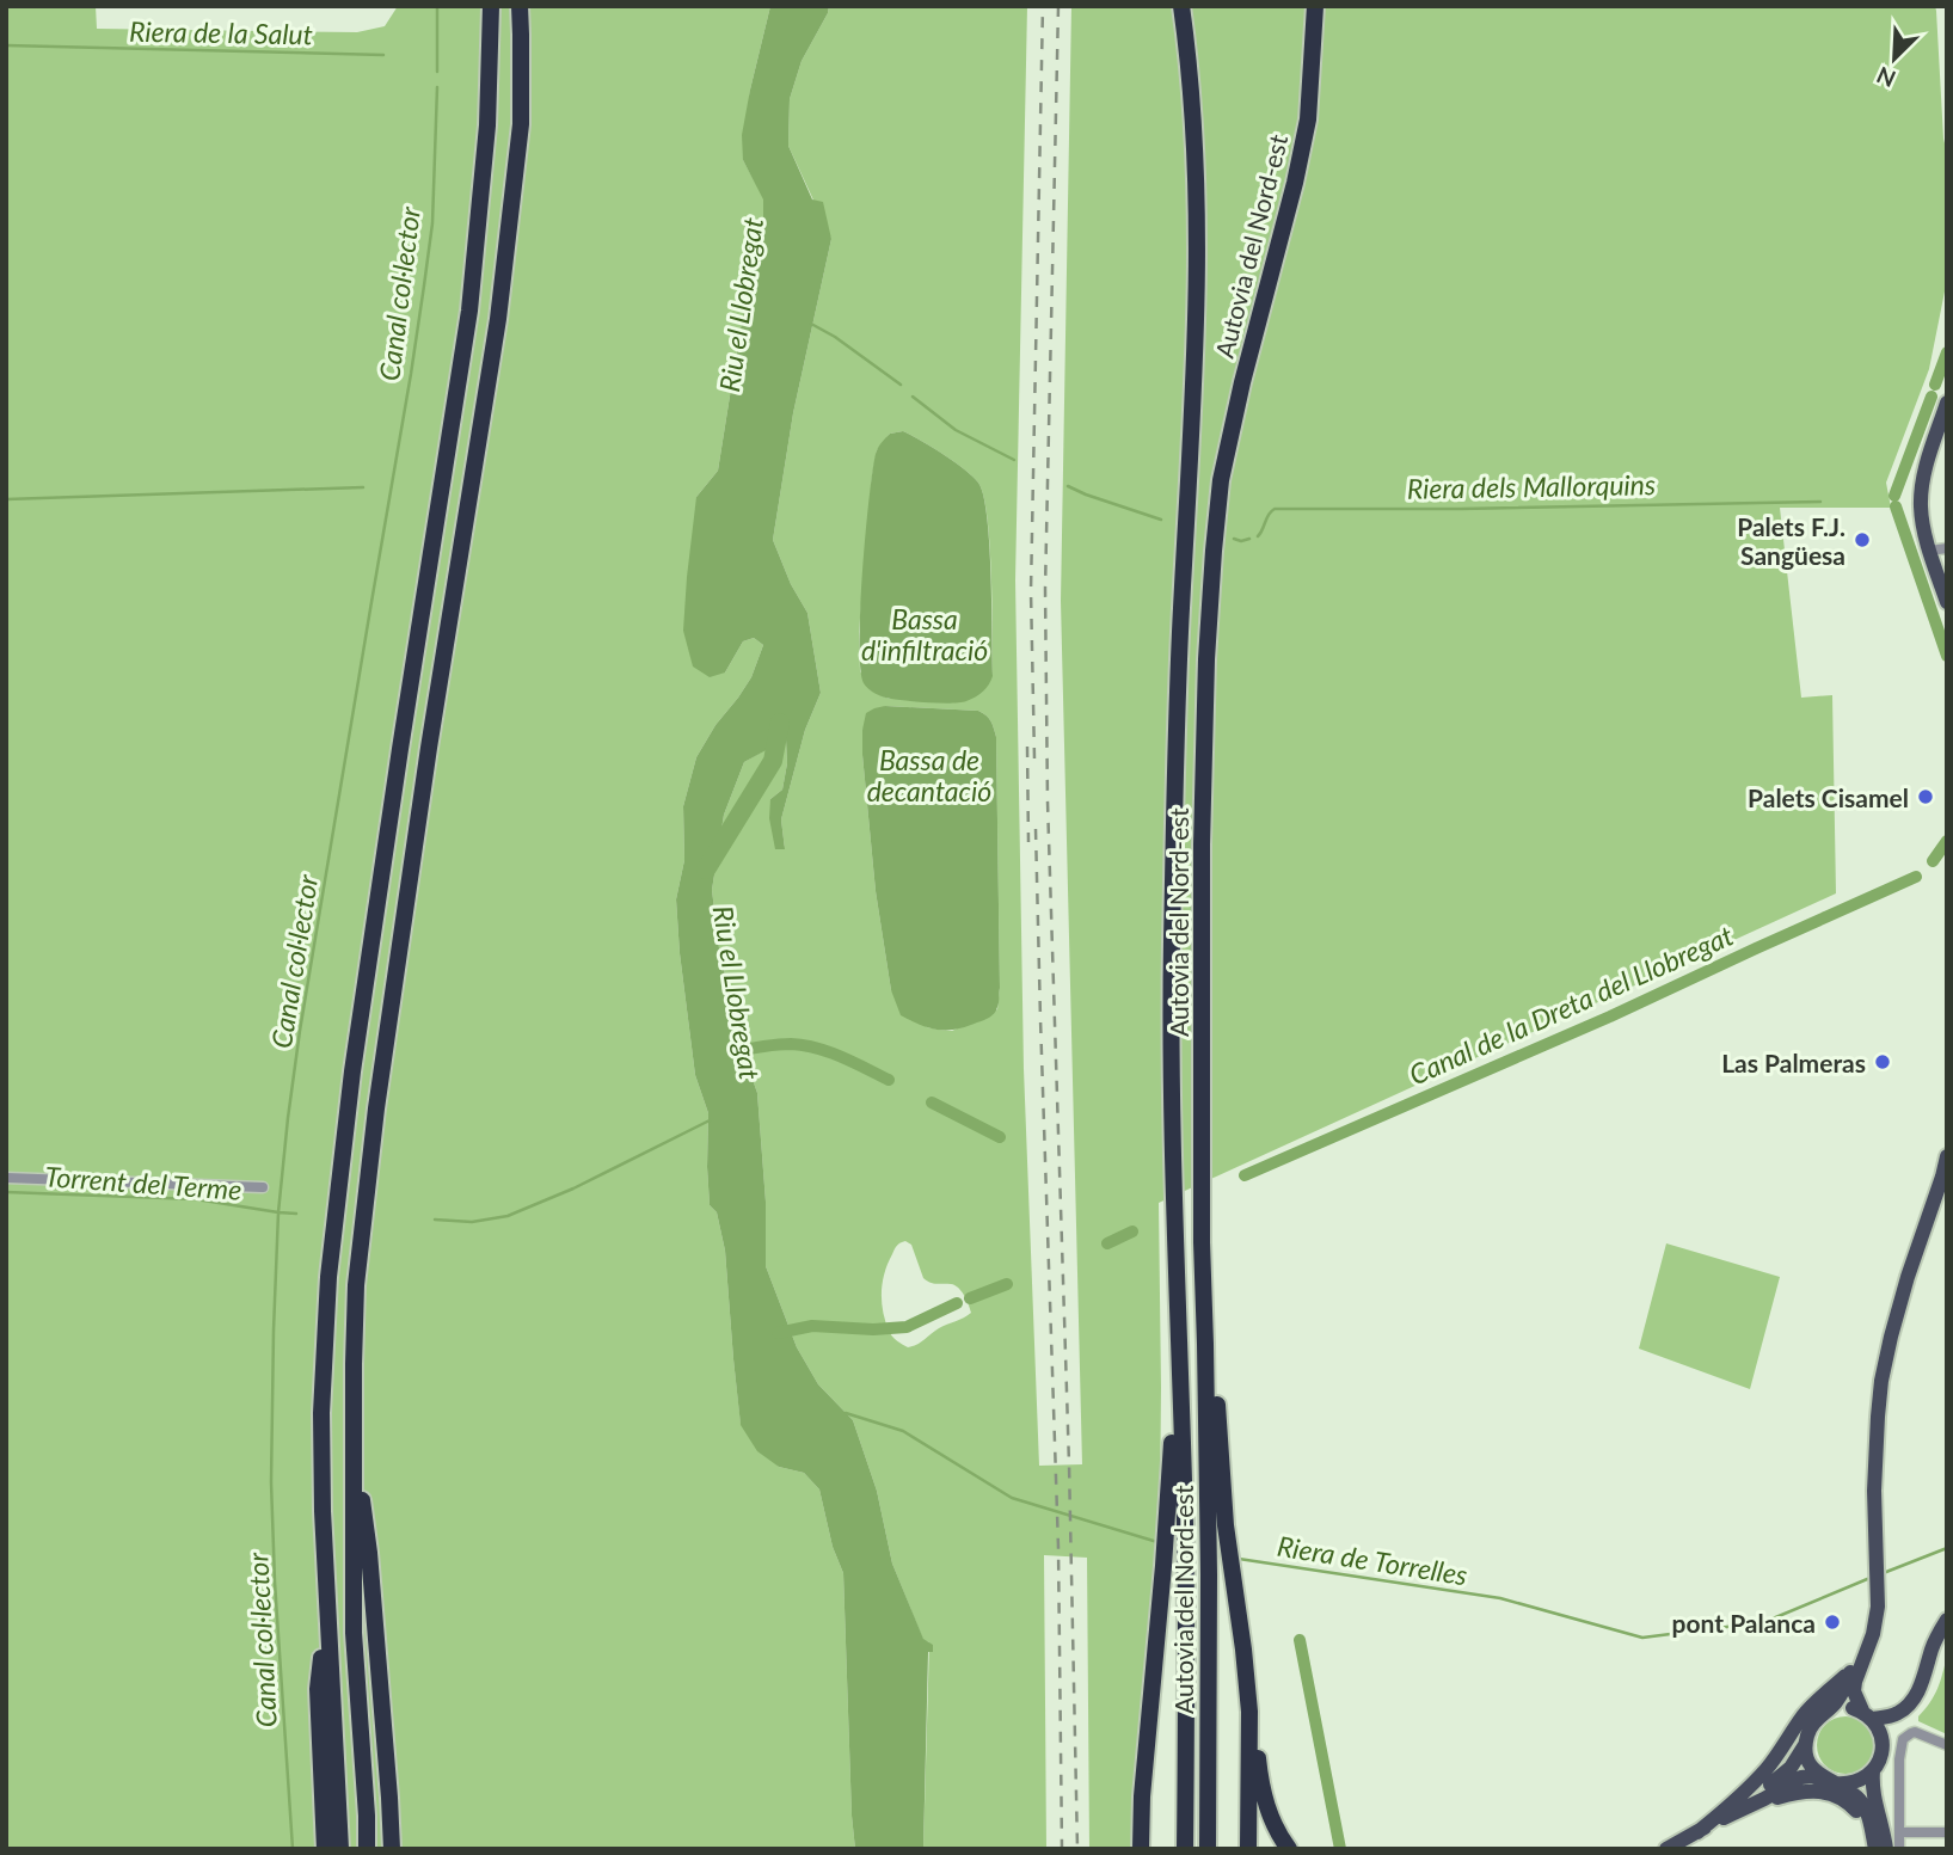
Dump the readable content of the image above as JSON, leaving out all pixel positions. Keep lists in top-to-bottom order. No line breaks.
{"streets":{"highway":["Autovia del Nord-est"]},"water":["Riera de la Salut","Canal col·lector","Riu el Llobregat","Riera dels Mallorquins","Bassa d'infiltració","Bassa de decantació","Canal de la Dreta del Llobregat","Torrent del Terme","Riera de Torrelles"],"places":["Palets F.J. Sangüesa","Palets Cisamel","Las Palmeras","pont Palanca"],"north":"bottom left"}
